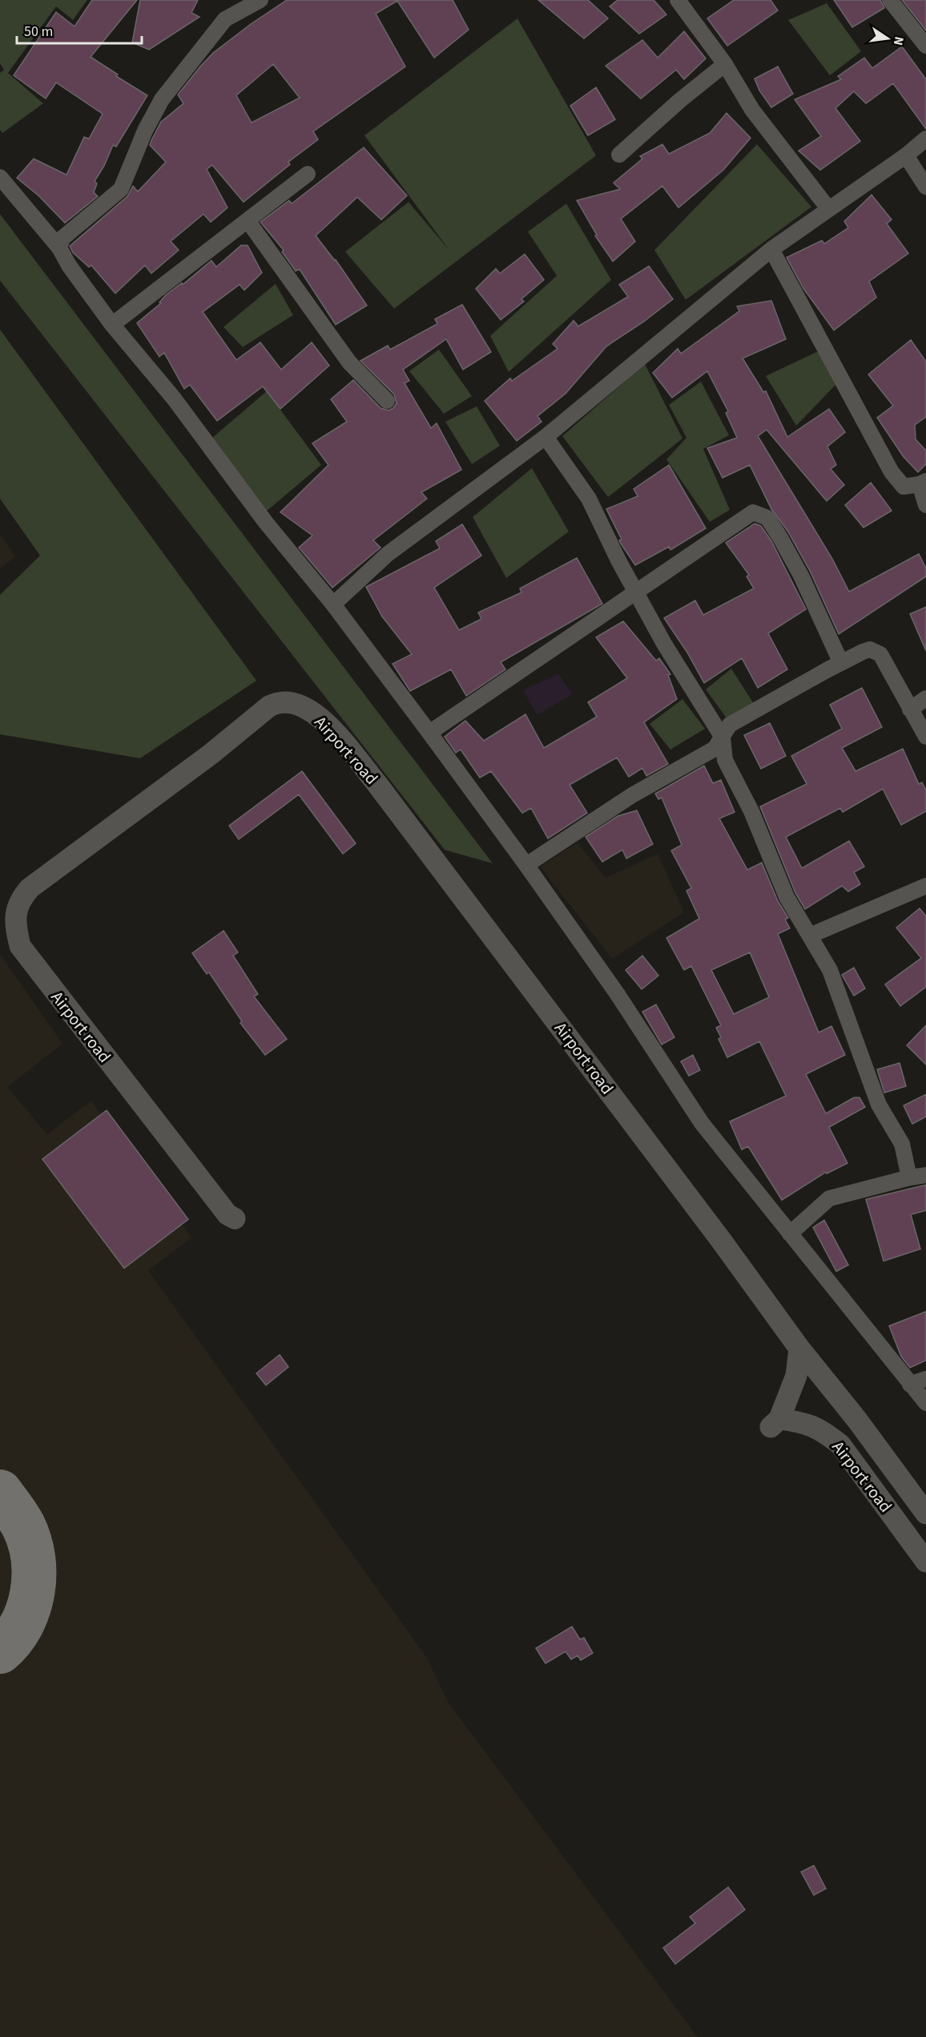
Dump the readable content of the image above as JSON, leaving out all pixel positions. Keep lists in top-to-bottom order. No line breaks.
{"streets":{"main road":["Airport road"]},"scale_bar":"50 m","north":"right"}
